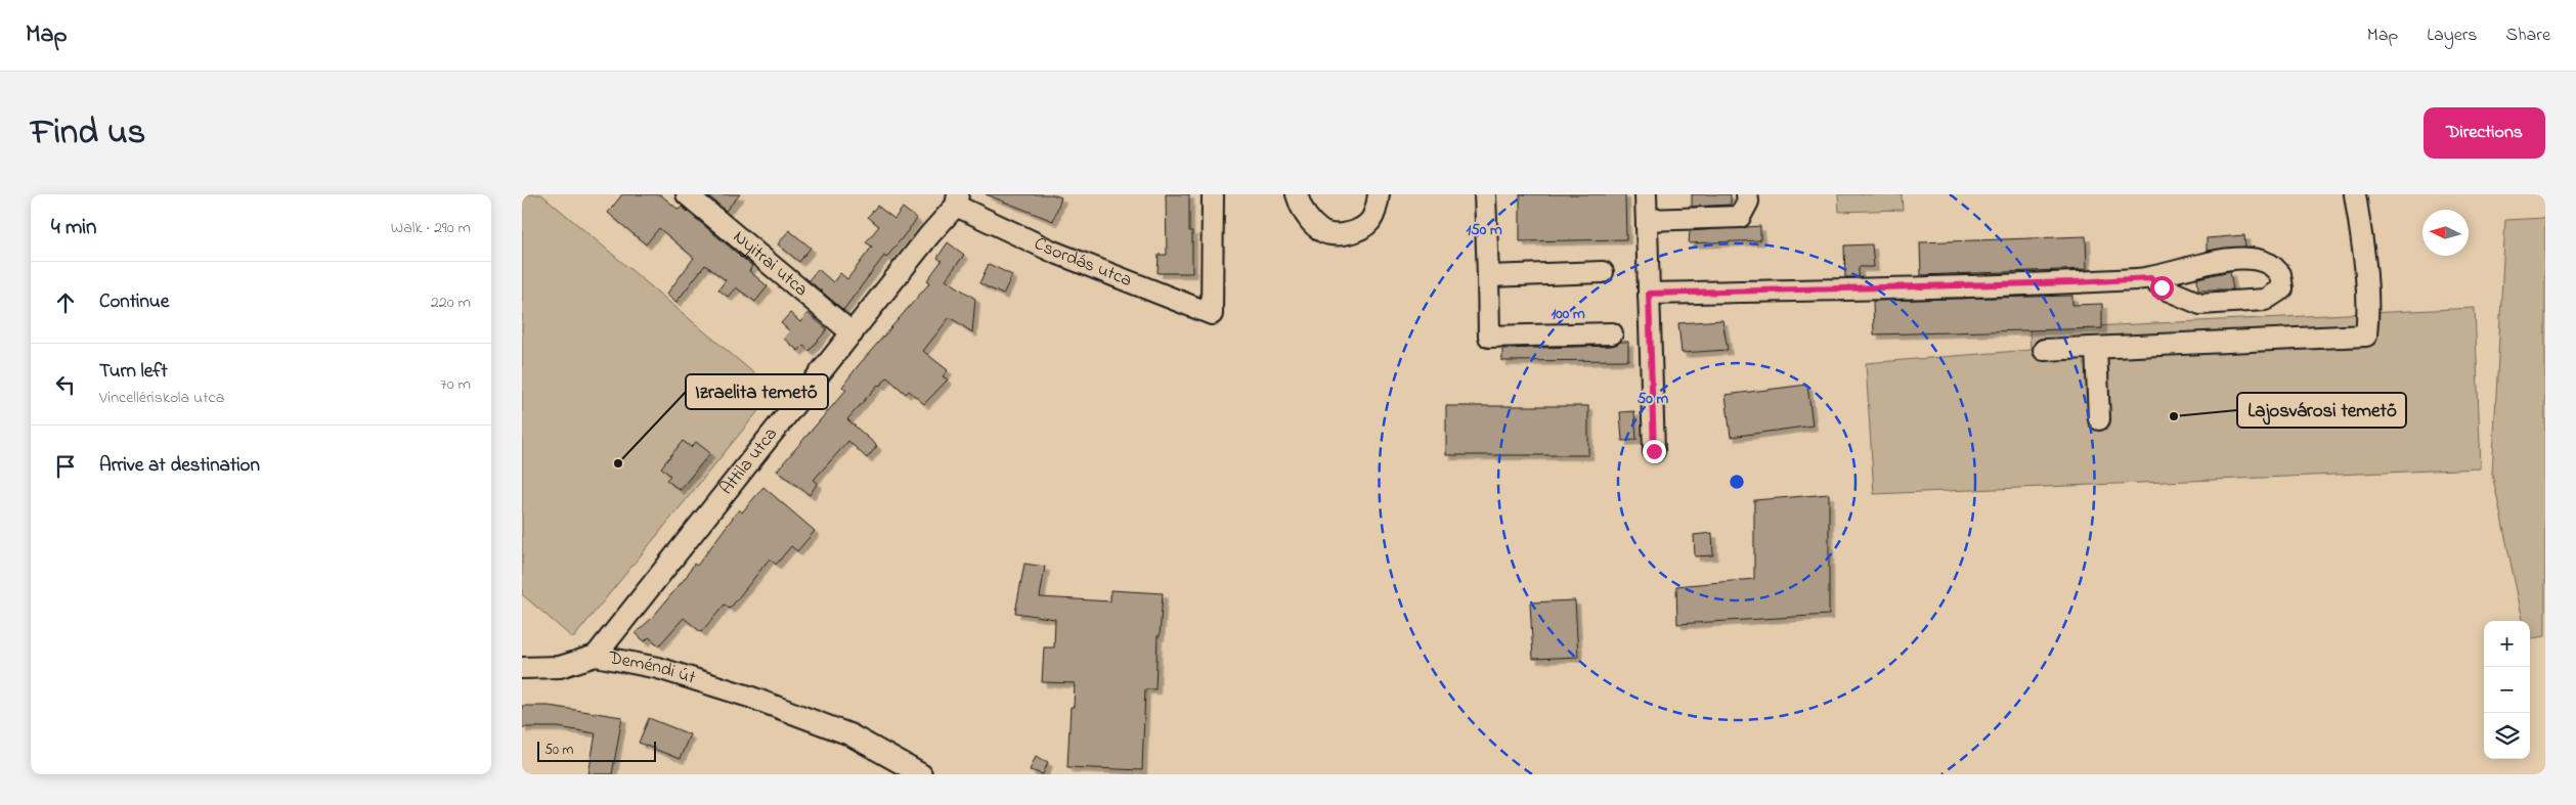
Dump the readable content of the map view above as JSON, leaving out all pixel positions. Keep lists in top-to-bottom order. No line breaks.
{"streets":{"street":["Csordás utca","Nyitrai utca","Attila utca","Deméndi út"]},"crossings":[["Csordás utca","Attila utca"],["Nyitrai utca","Attila utca"],["Attila utca","Deméndi út"]],"places":["Lajosvárosi temető","Izraelita temető"],"scale_bar":"50 m","north":"left","page":{"header":"Map","nav":["Map","Layers","Share"],"title":"Find us","buttons":"Directions","heading":["4 min","Walk · 290 m"],"list":[["Continue","220 m"],["Turn left","Vincellériskola utca","70 m"],"Arrive at destination"],"map_buttons":["+","−"],"scale":"50 m"},"rings":["150 m","100 m","50 m"]}
